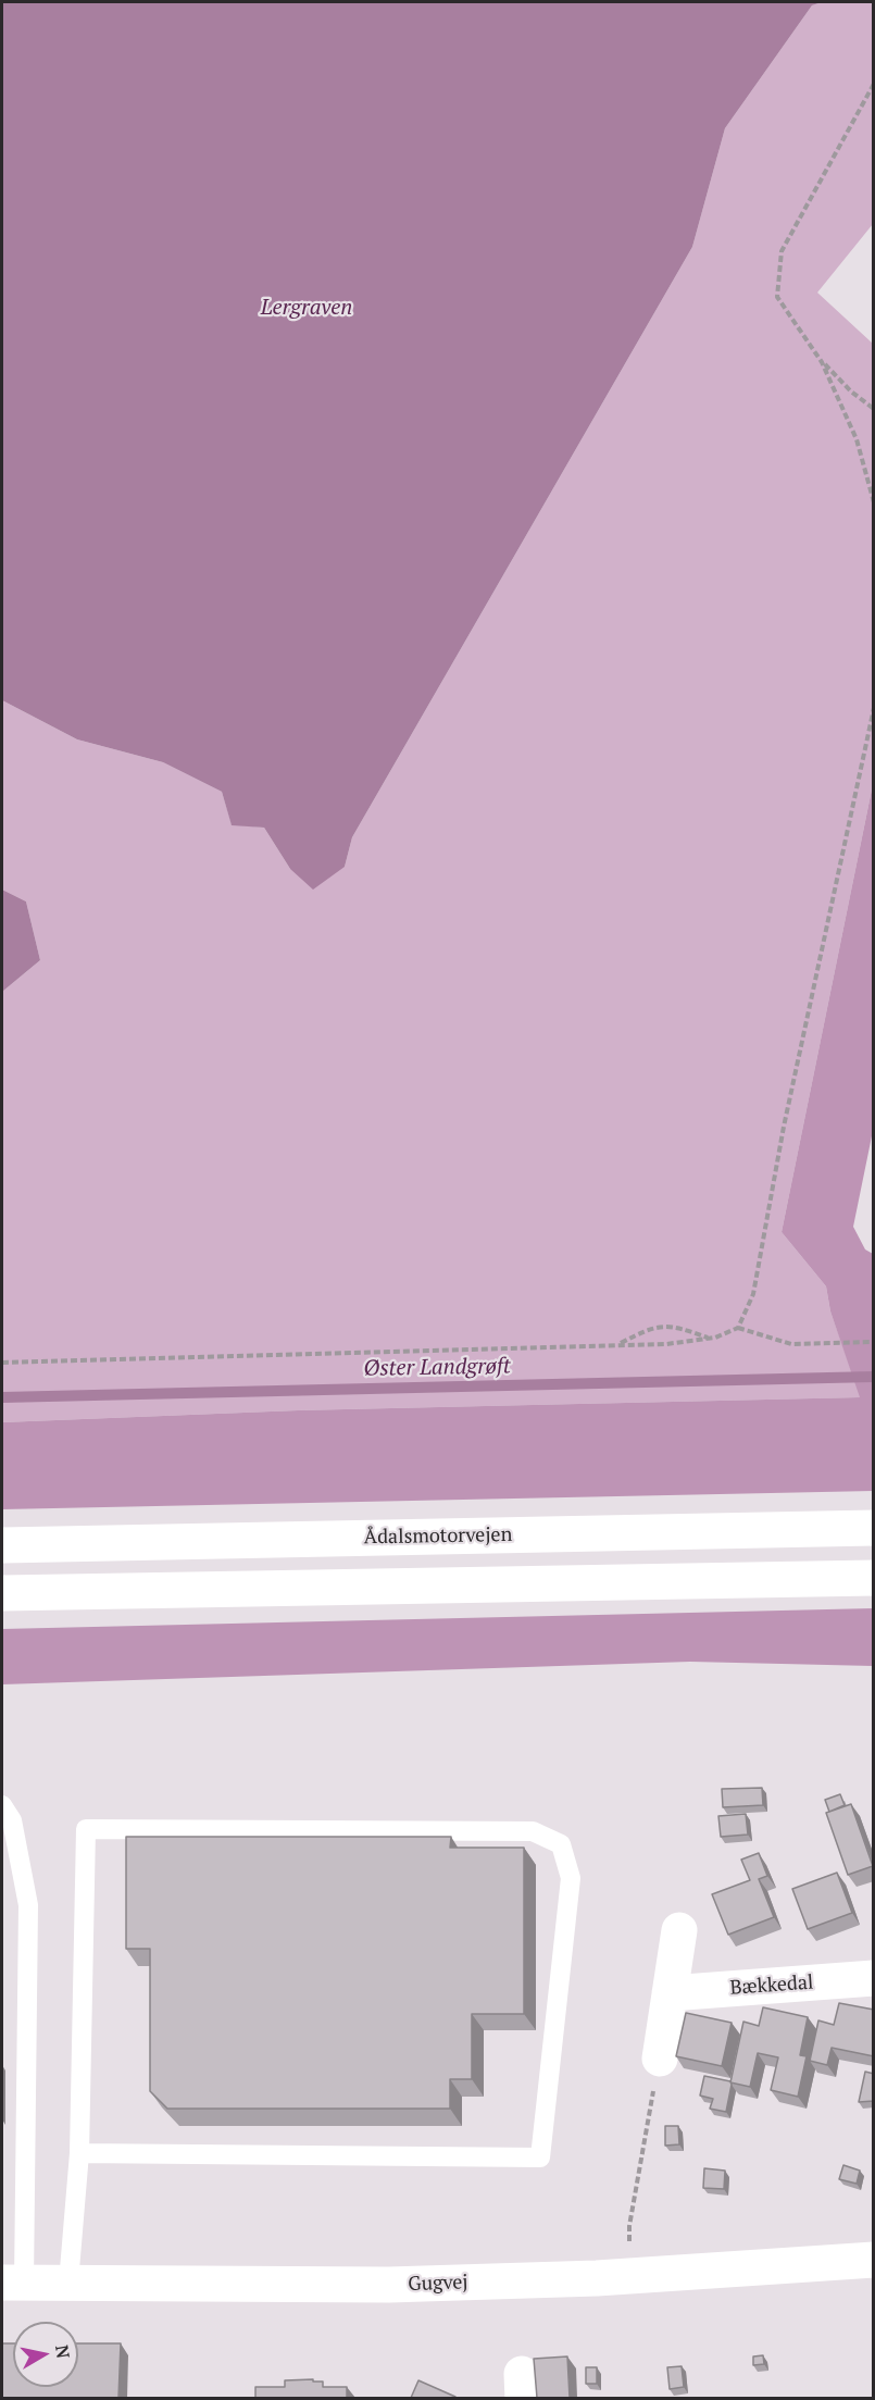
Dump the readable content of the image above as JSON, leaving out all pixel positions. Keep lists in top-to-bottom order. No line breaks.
{"streets":{"main road":["Ådalsmotorvejen","Bækkedal","Gugvej"]},"water":["Lergraven","Øster Landgrøft"],"north":"right"}
